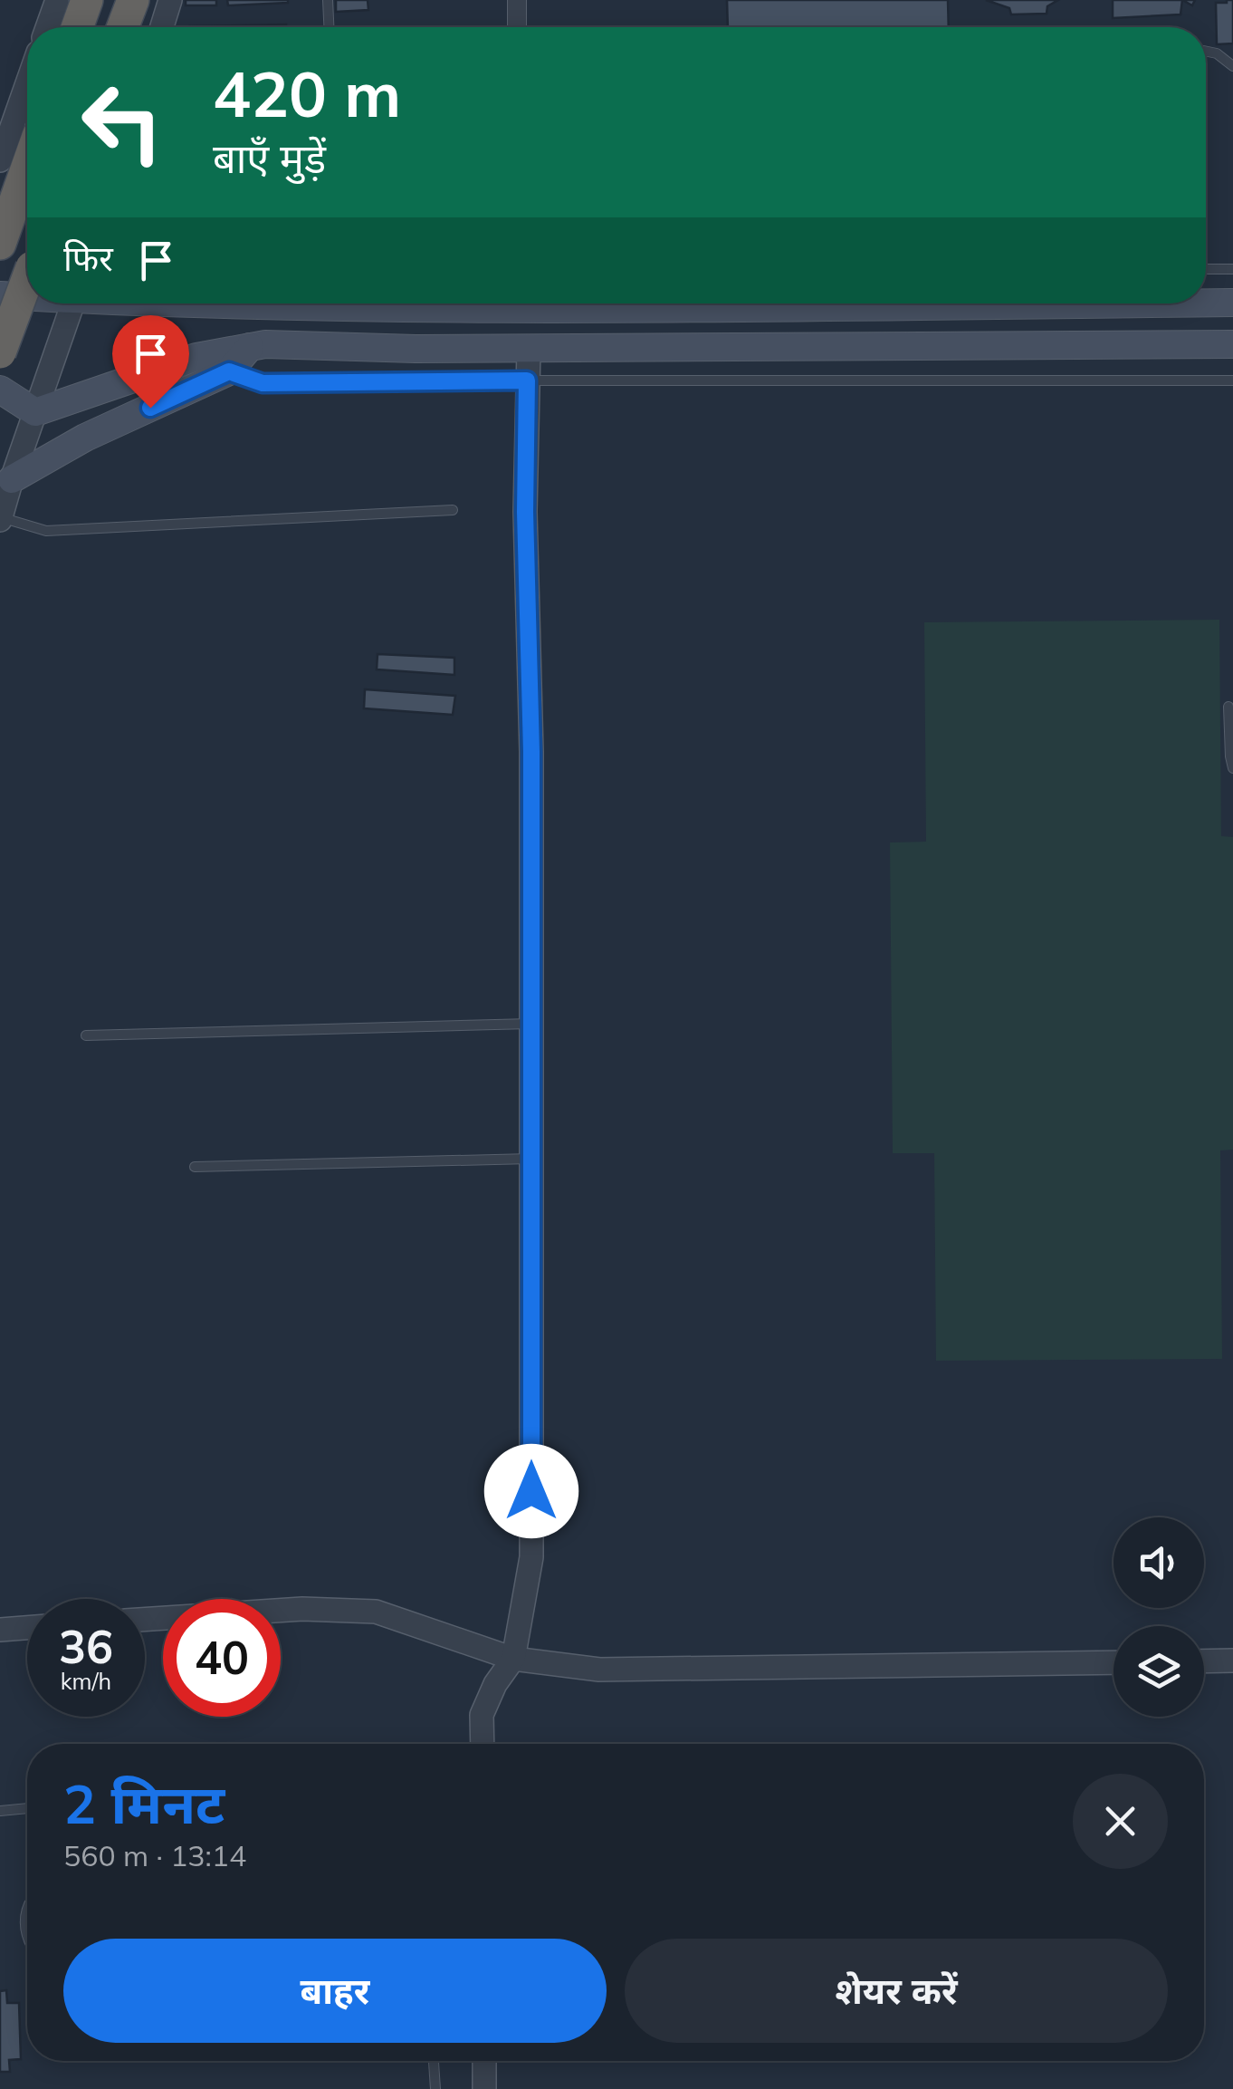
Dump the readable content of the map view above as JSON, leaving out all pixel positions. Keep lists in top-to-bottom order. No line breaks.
{"page":{"turn":["420 m","बाएँ मुड़ें"],"then":"फिर","speed":"36 km/h","limit":"40","heading":["2 मिनट","560 m · 13:14"],"buttons":["बाहर","शेयर करें"]}}
